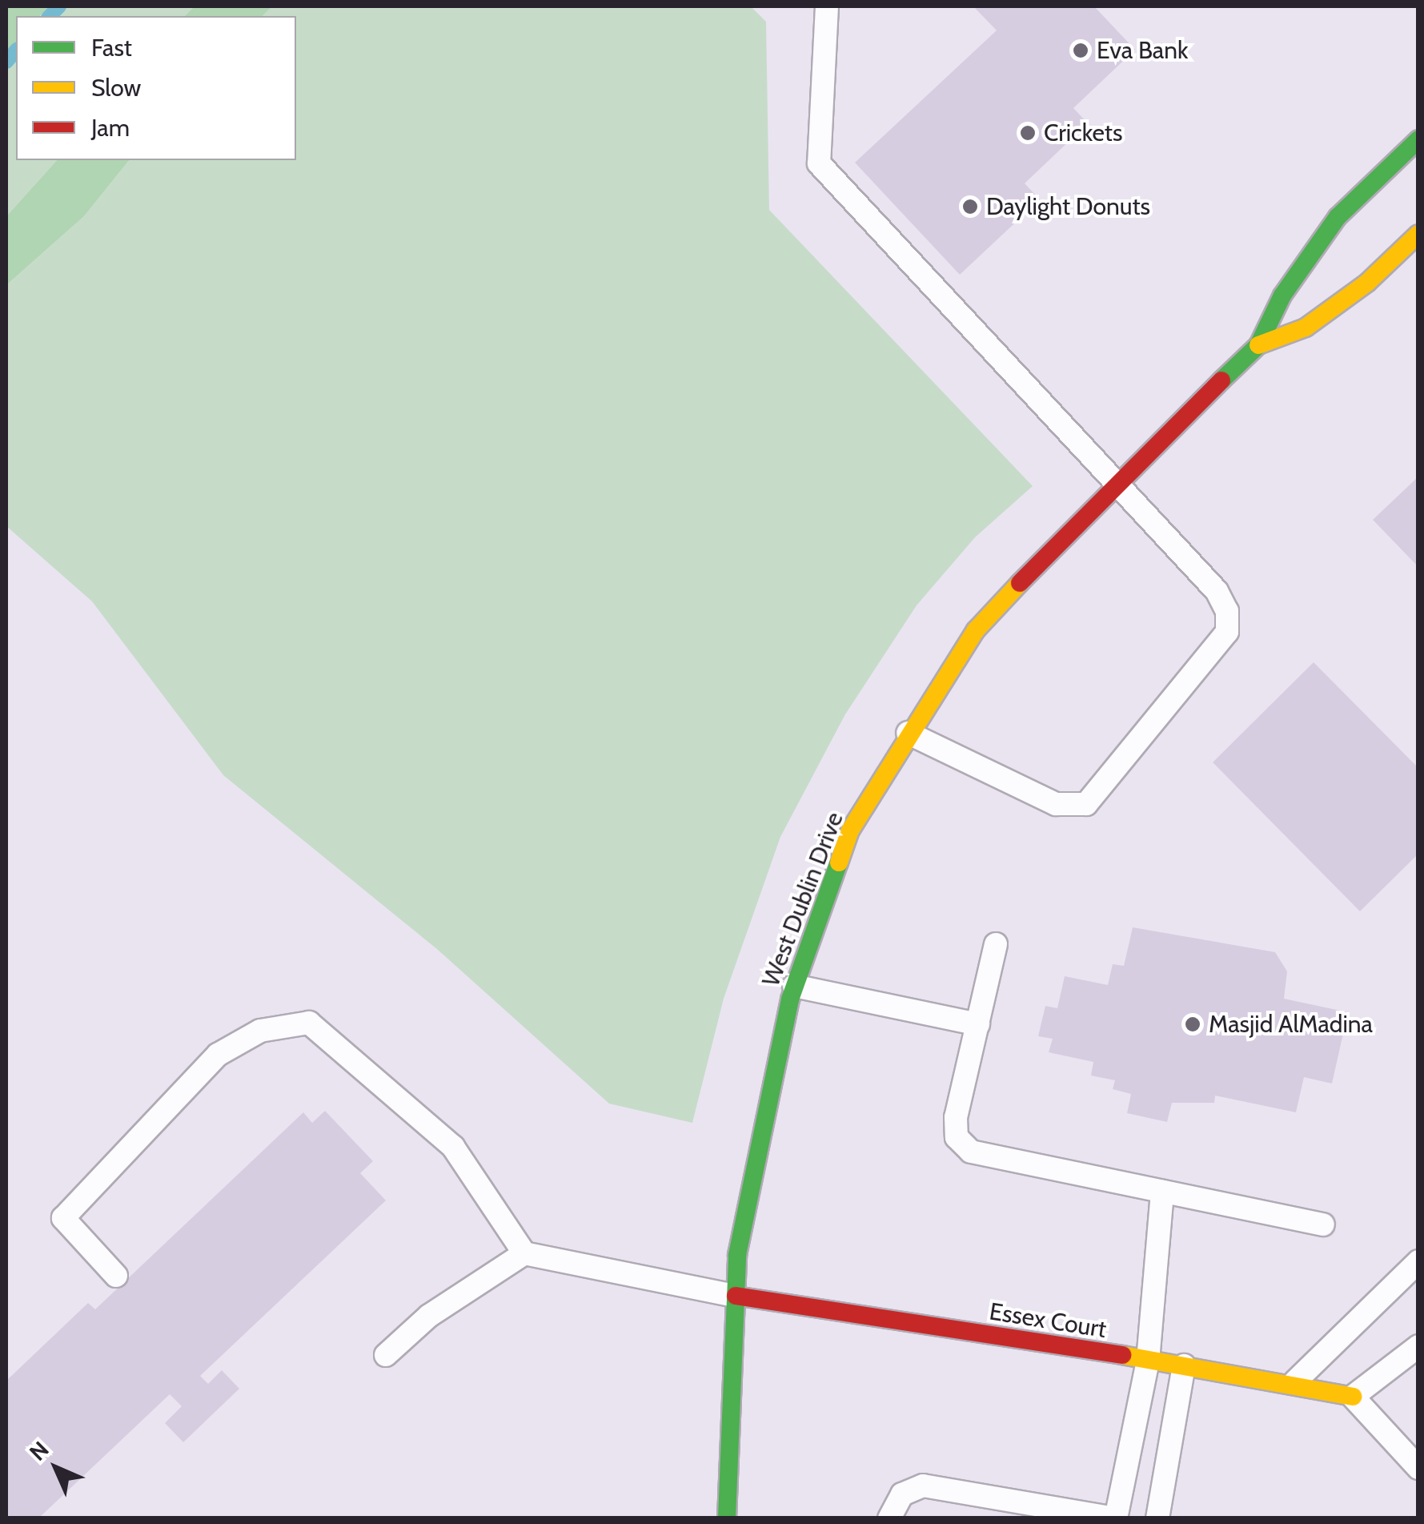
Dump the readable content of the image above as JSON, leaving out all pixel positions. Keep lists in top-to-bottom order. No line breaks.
{"streets":{"street":["West Dublin Drive","Essex Court"]},"crossings":[["West Dublin Drive","Essex Court"]],"places":["Eva Bank","Crickets","Daylight Donuts","Masjid AlMadina"],"legend":["Fast","Slow","Jam"],"north":"top left"}
